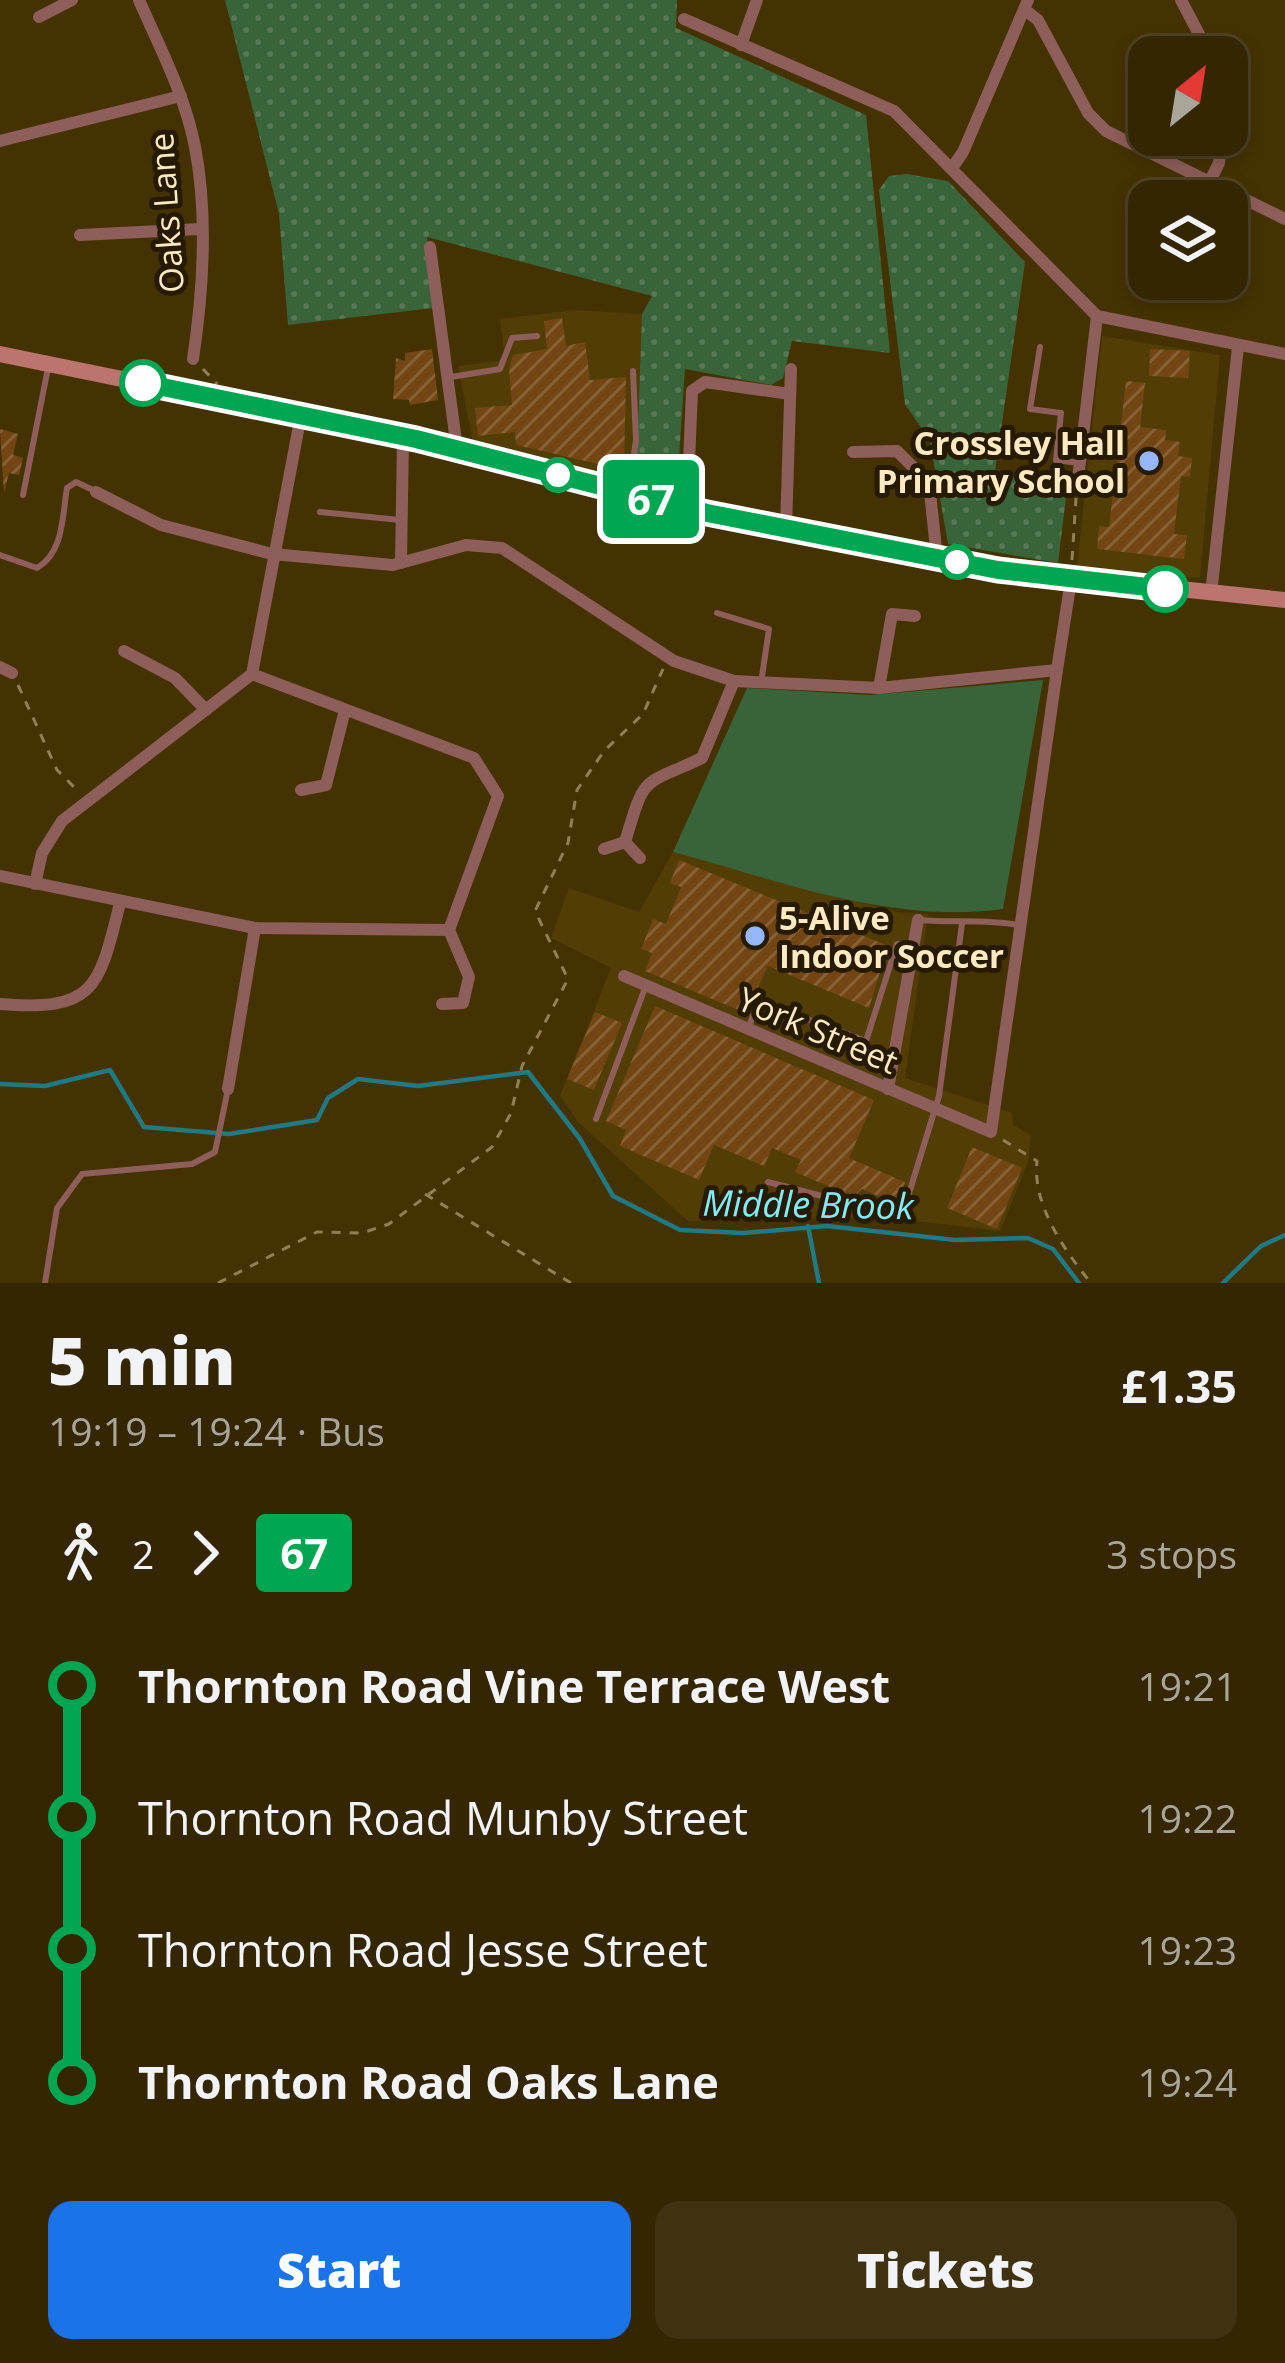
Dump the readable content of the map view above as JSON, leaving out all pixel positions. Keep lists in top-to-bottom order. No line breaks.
{"streets":{"street":["Oaks Lane","York Street"]},"water":["Middle Brook"],"places":["Crossley Hall Primary School","5-Alive Indoor Soccer"],"lines":["bus line 67"],"north":"top right","page":{"on_map":"67","heading":["5 min","19:19 – 19:24 · Bus","£1.35"],"legs":["2","67","3 stops"],"list":[{"name":"Thornton Road Vine Terrace West","value":"19:21"},{"name":"Thornton Road Munby Street","value":"19:22"},{"name":"Thornton Road Jesse Street","value":"19:23"},{"name":"Thornton Road Oaks Lane","value":"19:24"}],"buttons":["Start","Tickets"]}}
